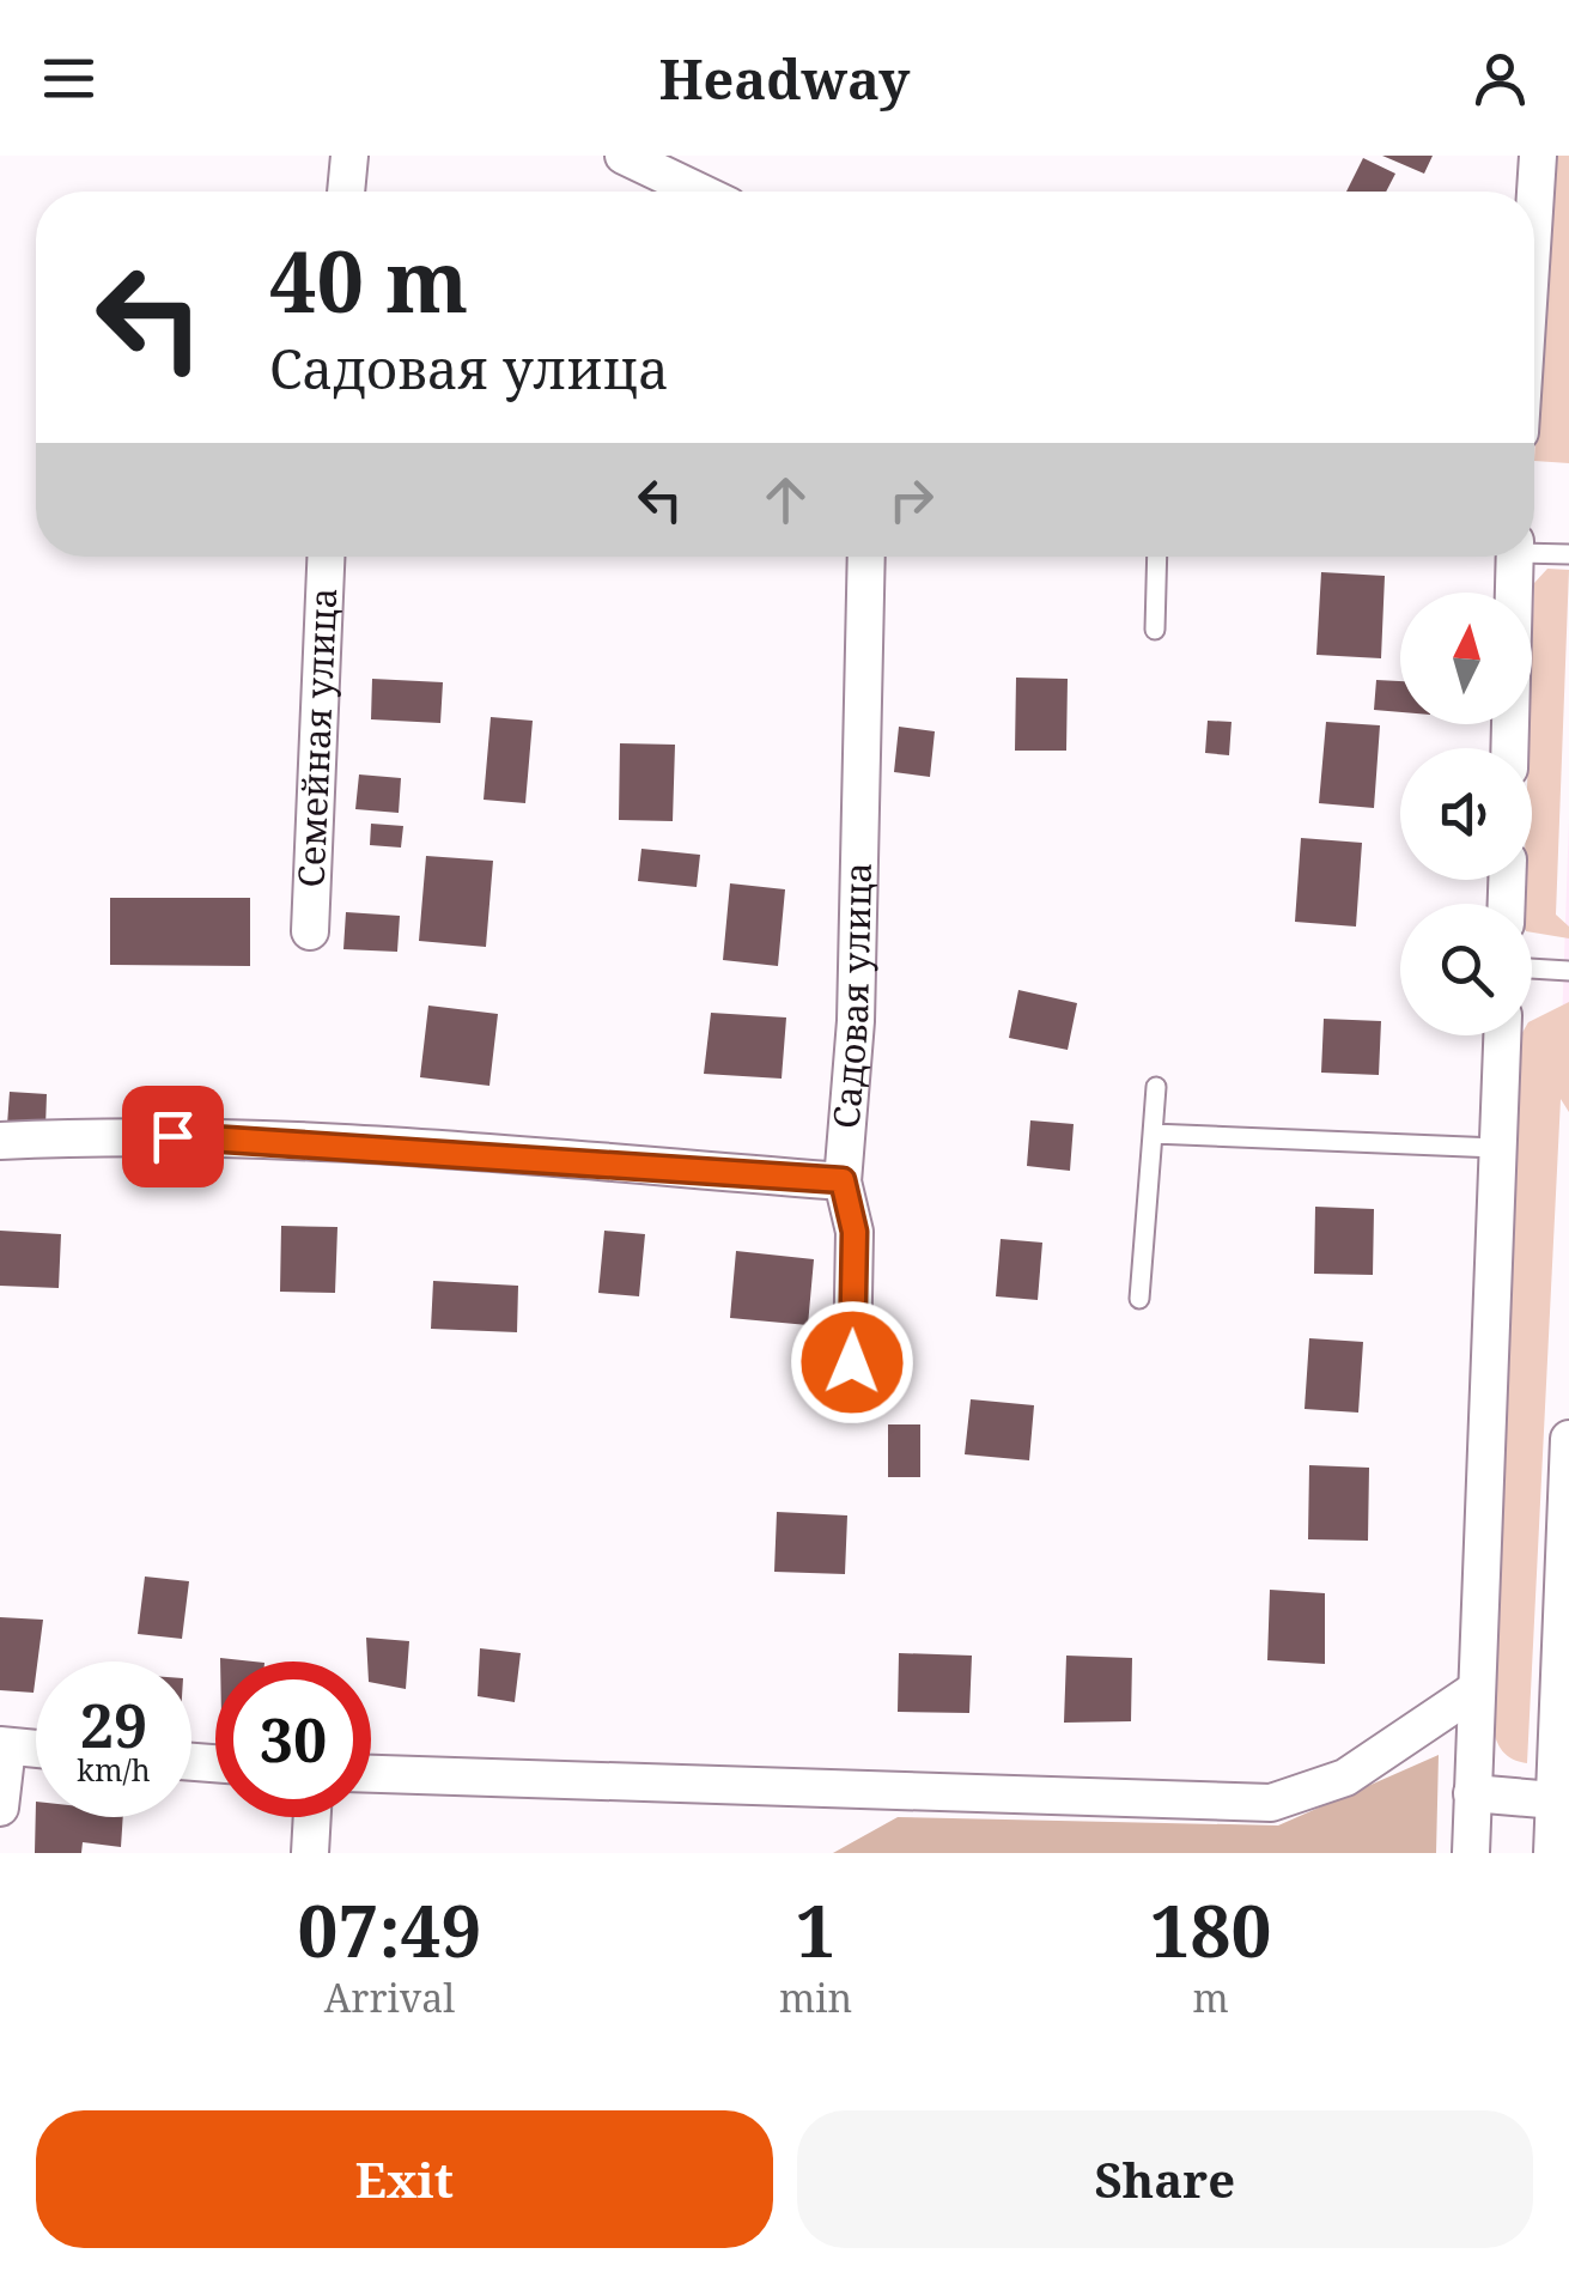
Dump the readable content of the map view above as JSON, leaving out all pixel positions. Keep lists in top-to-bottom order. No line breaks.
{"streets":{"street":["Семейная улица","Садовая улица"]},"north":"top","page":{"header":"Headway","turn":["40 m","Садовая улица"],"speed":"29 km/h","limit":"30","eta":["07:49","Arrival","1","min","180","m"],"buttons":["Exit","Share"]}}
